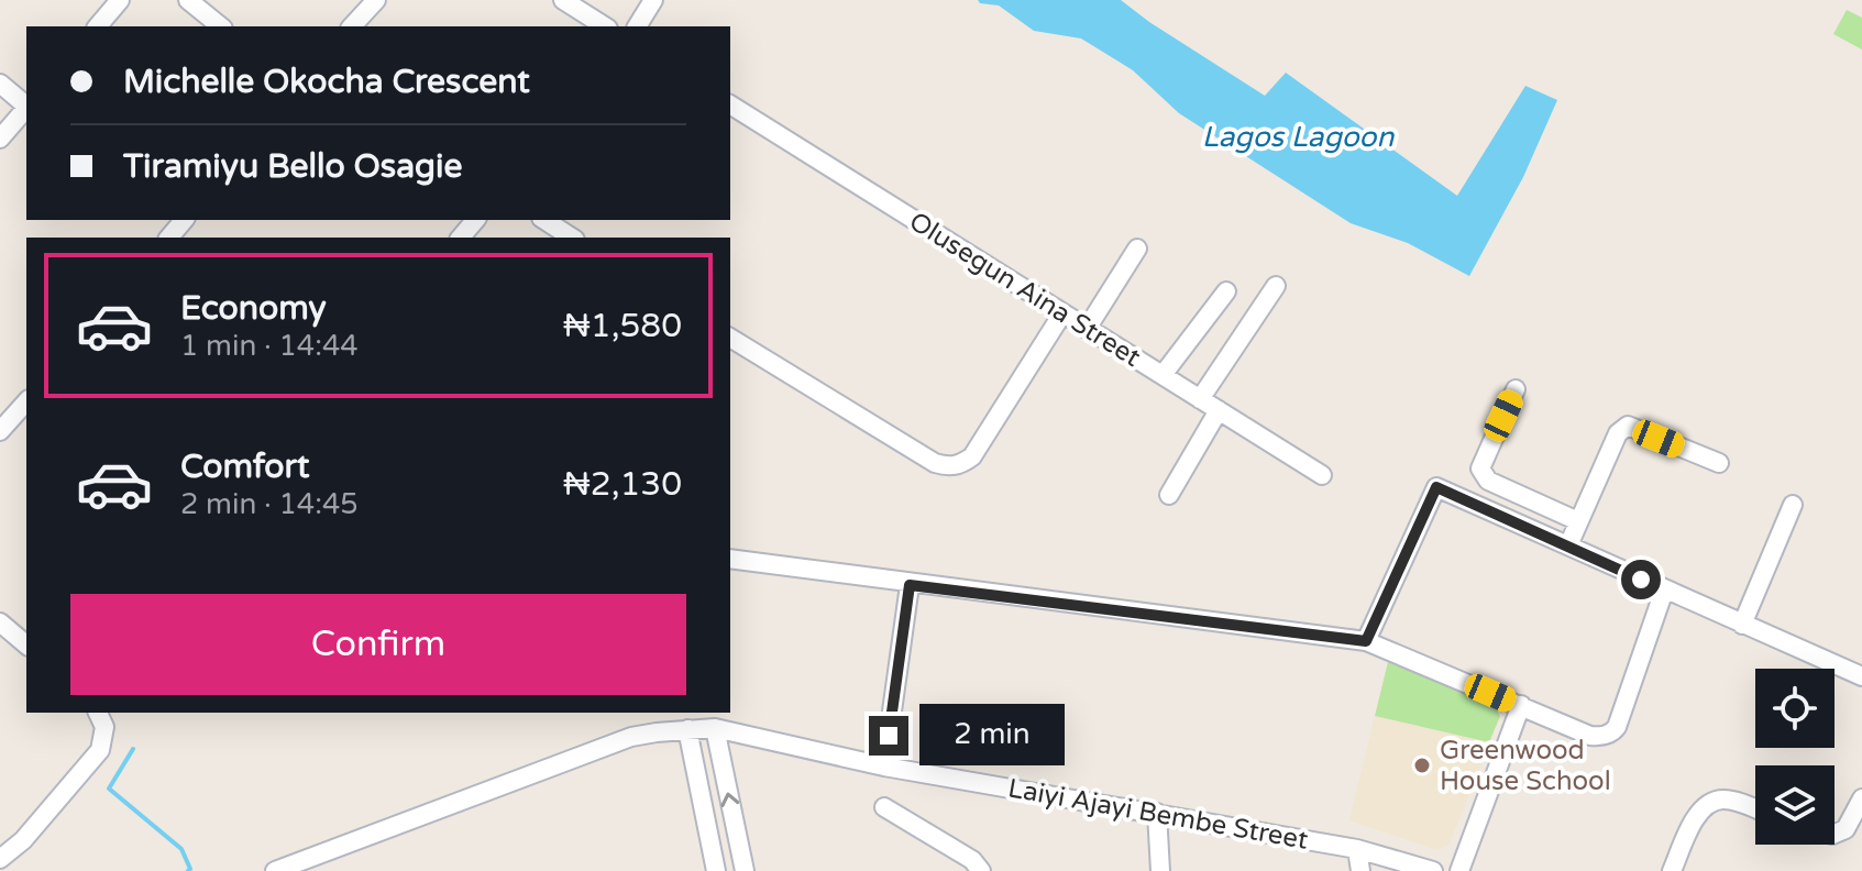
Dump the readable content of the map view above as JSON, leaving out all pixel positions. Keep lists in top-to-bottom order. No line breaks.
{"streets":{"street":["Olusegun Aina Street","Laiyi Ajayi Bembe Street"]},"water":["Lagos Lagoon"],"places":["Greenwood House School"],"page":{"banner":["Michelle Okocha Crescent","Tiramiyu Bello Osagie"],"list":[{"name":"Economy","note":"1 min · 14:44","value":"₦1,580"},{"name":"Comfort","note":"2 min · 14:45","value":"₦2,130"}],"buttons":"Confirm","bubble":"2 min"}}
